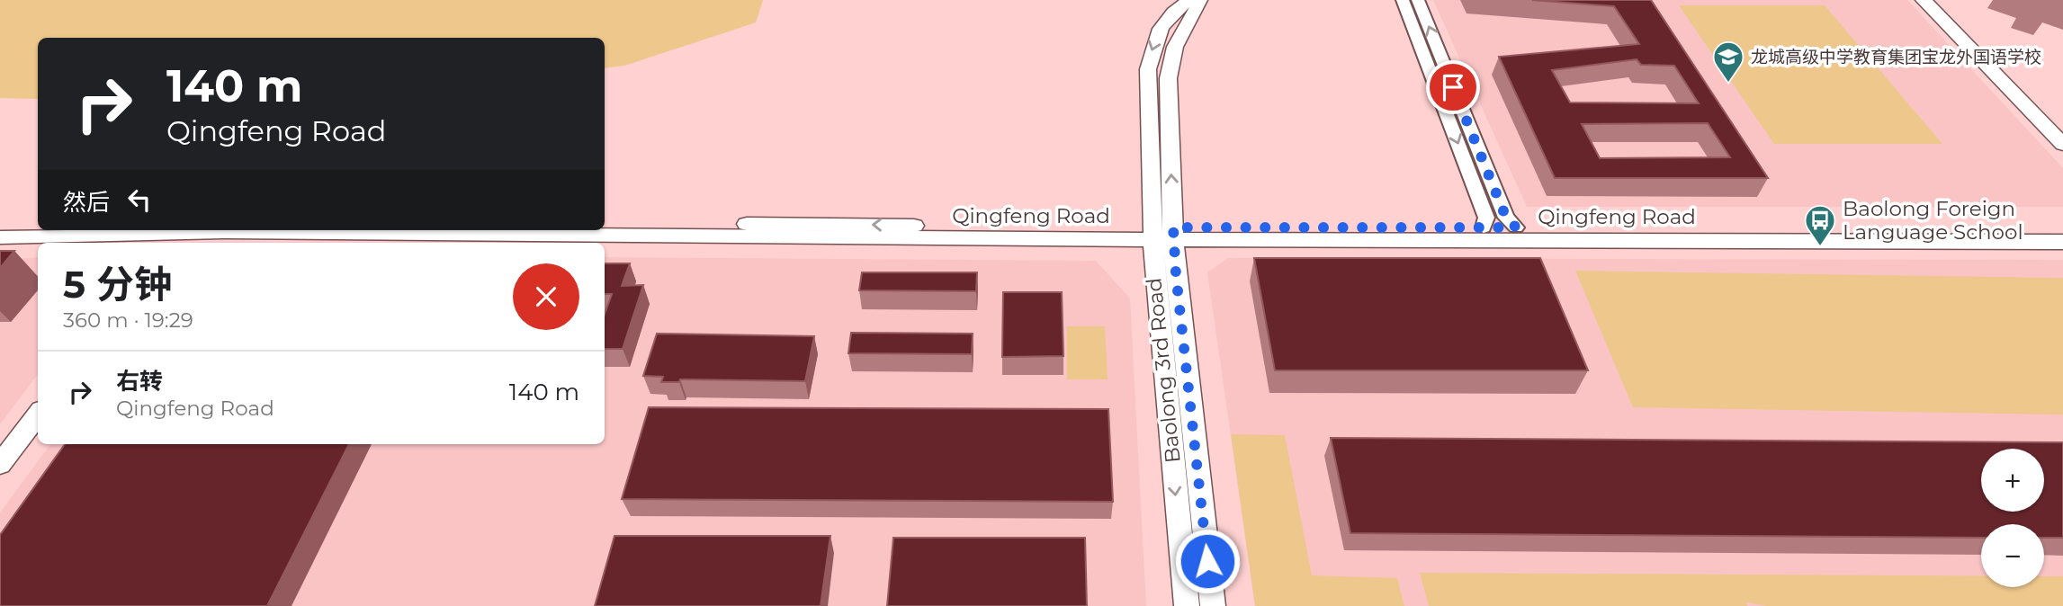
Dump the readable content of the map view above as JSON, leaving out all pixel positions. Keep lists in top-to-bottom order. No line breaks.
{"streets":{"street":["Qingfeng Road","Baolong 3rd Road"]},"crossings":[["Qingfeng Road","Baolong 3rd Road"]],"places":{"school or university":["龙城高级中学教育集团宝龙外国语学校"],"bus stop":["Baolong Foreign Language School"]},"page":{"turn":["140 m","Qingfeng Road"],"then":"然后","heading":["5 分钟","360 m · 19:29"],"list":[{"name":"右转","note":"Qingfeng Road","value":"140 m"}],"map_buttons":["+","−"]}}
